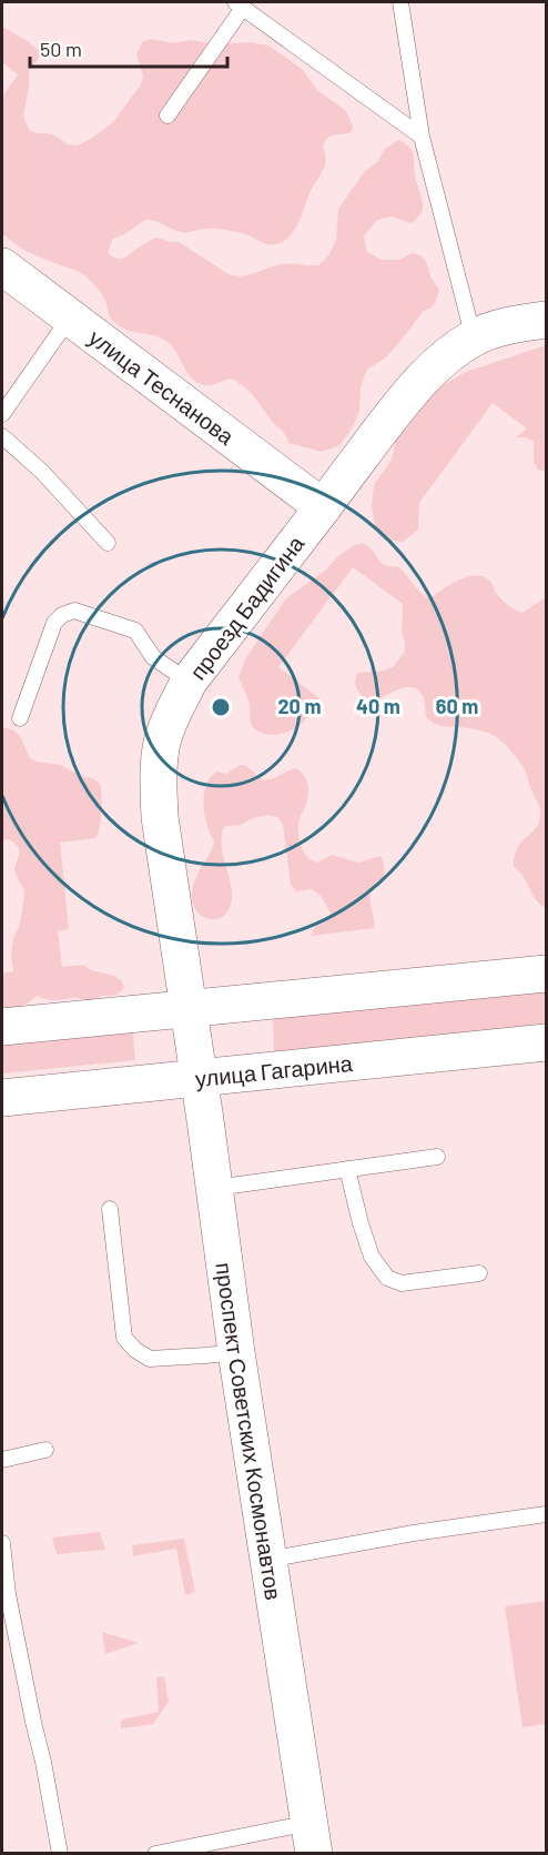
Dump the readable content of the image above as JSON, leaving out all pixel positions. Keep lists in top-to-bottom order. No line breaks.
{"streets":{"main road":["улица Теснанова","проезд Бадигина","улица Гагарина","проспект Советских Космонавтов"]},"crossings":[["улица Теснанова","проезд Бадигина"],["проезд Бадигина","проспект Советских Космонавтов"],["улица Гагарина","проспект Советских Космонавтов"]],"scale_bar":"50 m","rings":["20 m","40 m","60 m"]}
